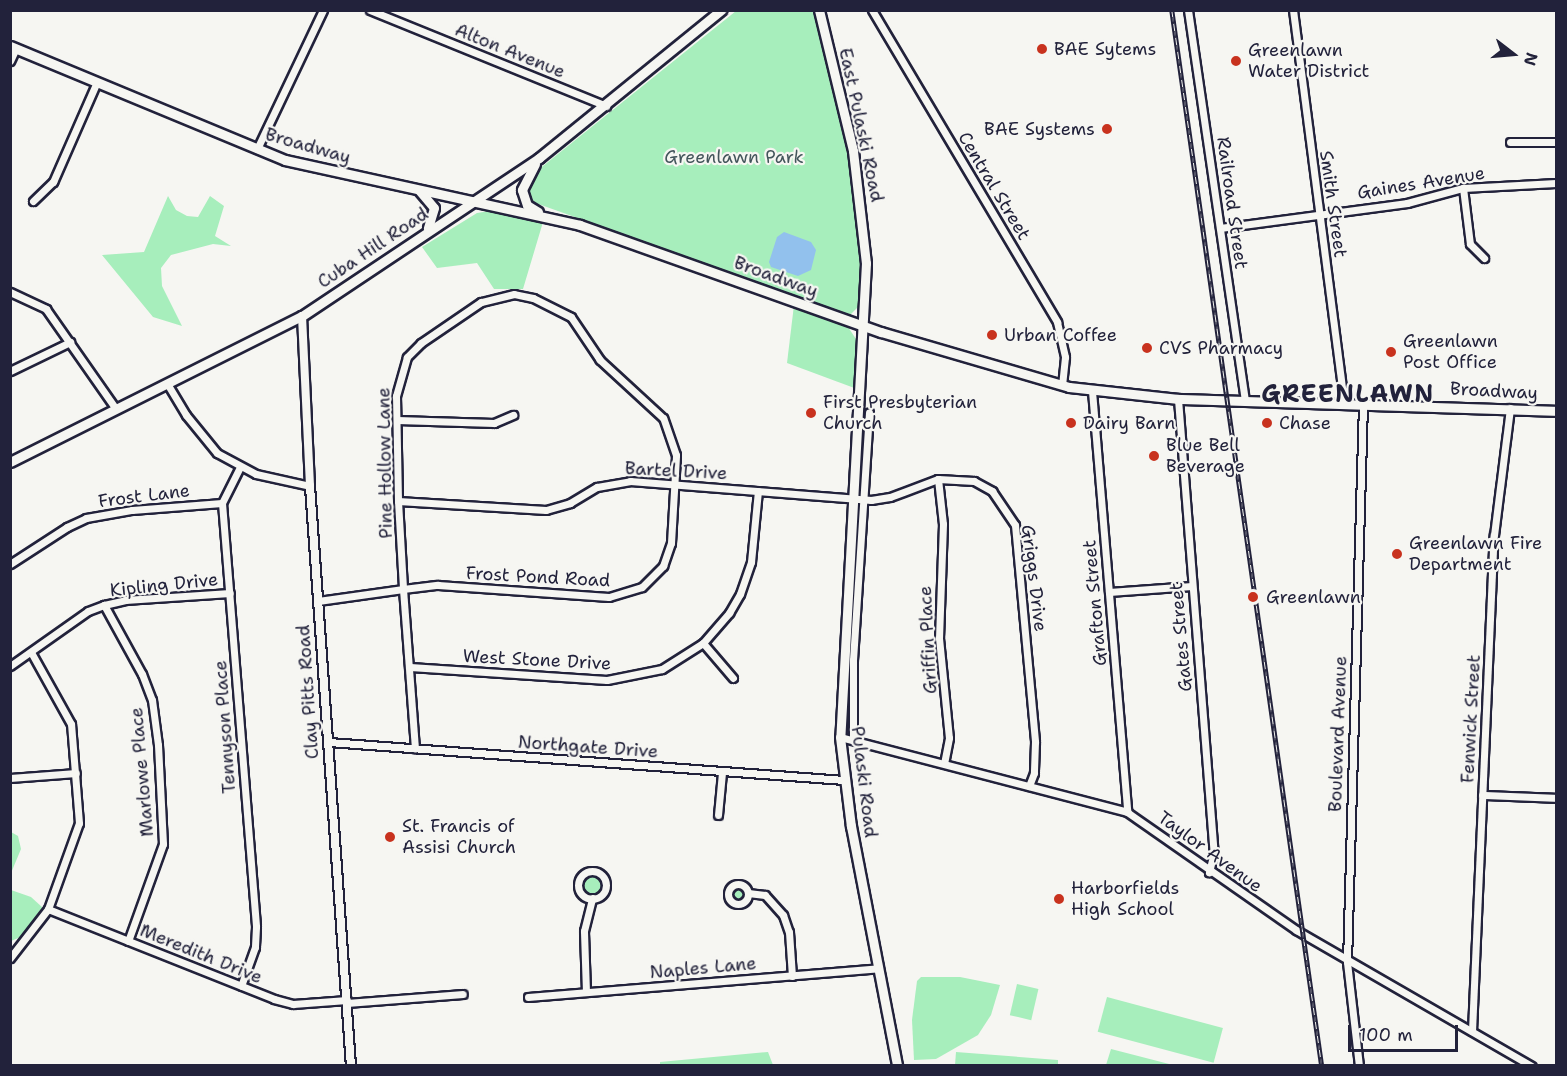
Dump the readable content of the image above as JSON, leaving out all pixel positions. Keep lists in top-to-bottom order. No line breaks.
{"streets":{"main road":["East Pulaski Road","Broadway","Cuba Hill Road","Pulaski Road"],"street":["Alton Avenue","Gaines Avenue","Central Street","Railroad Street","Smith Street","Pine Hollow Lane","Bartel Drive","Frost Lane","Frost Pond Road","Griggs Drive","Kipling Drive","Grafton Street","Gates Street","Griffin Place","West Stone Drive","Clay Pitts Road","Fenwick Street","Tennyson Place","Boulevard Avenue","Northgate Drive","Marlowe Place","Taylor Avenue","Meredith Drive","Naples Lane"]},"crossings":[["Alton Avenue","Cuba Hill Road"],["East Pulaski Road","Broadway"],["East Pulaski Road","Bartel Drive"],["East Pulaski Road","Griggs Drive"],["East Pulaski Road","Pulaski Road"],["Broadway","Central Street"],["Broadway","Railroad Street"],["Broadway","Smith Street"],["Broadway","Cuba Hill Road"],["Broadway","Grafton Street"],["Broadway","Gates Street"],["Broadway","Fenwick Street"],["Broadway","Boulevard Avenue"],["Gaines Avenue","Railroad Street"],["Gaines Avenue","Smith Street"],["Cuba Hill Road","Clay Pitts Road"],["Pine Hollow Lane","Bartel Drive"],["Pine Hollow Lane","Frost Pond Road"],["Pine Hollow Lane","West Stone Drive"],["Pine Hollow Lane","Northgate Drive"],["Bartel Drive","Frost Pond Road"],["Bartel Drive","Griggs Drive"],["Bartel Drive","West Stone Drive"],["Bartel Drive","Pulaski Road"],["Frost Lane","Tennyson Place"],["Frost Pond Road","Clay Pitts Road"],["Griggs Drive","Griffin Place"],["Griggs Drive","Pulaski Road"],["Griggs Drive","Taylor Avenue"],["Kipling Drive","Tennyson Place"],["Kipling Drive","Marlowe Place"],["Grafton Street","Taylor Avenue"],["Gates Street","Taylor Avenue"],["Griffin Place","Taylor Avenue"],["Clay Pitts Road","Northgate Drive"],["Clay Pitts Road","Meredith Drive"],["Fenwick Street","Taylor Avenue"],["Tennyson Place","Meredith Drive"],["Boulevard Avenue","Taylor Avenue"],["Northgate Drive","Pulaski Road"],["Marlowe Place","Meredith Drive"],["Pulaski Road","Taylor Avenue"],["Pulaski Road","Naples Lane"]],"districts":["GREENLAWN"],"parks":["Greenlawn Park"],"places":["BAE Sytems","Greenlawn Water District","BAE Systems","Urban Coffee","CVS Pharmacy","Greenlawn Post Office","First Presbyterian Church","Dairy Barn","Chase","Blue Bell Beverage","Greenlawn Fire Department","Greenlawn","St. Francis of Assisi Church","Harborfields High School"],"scale_bar":"100 m","north":"right"}
